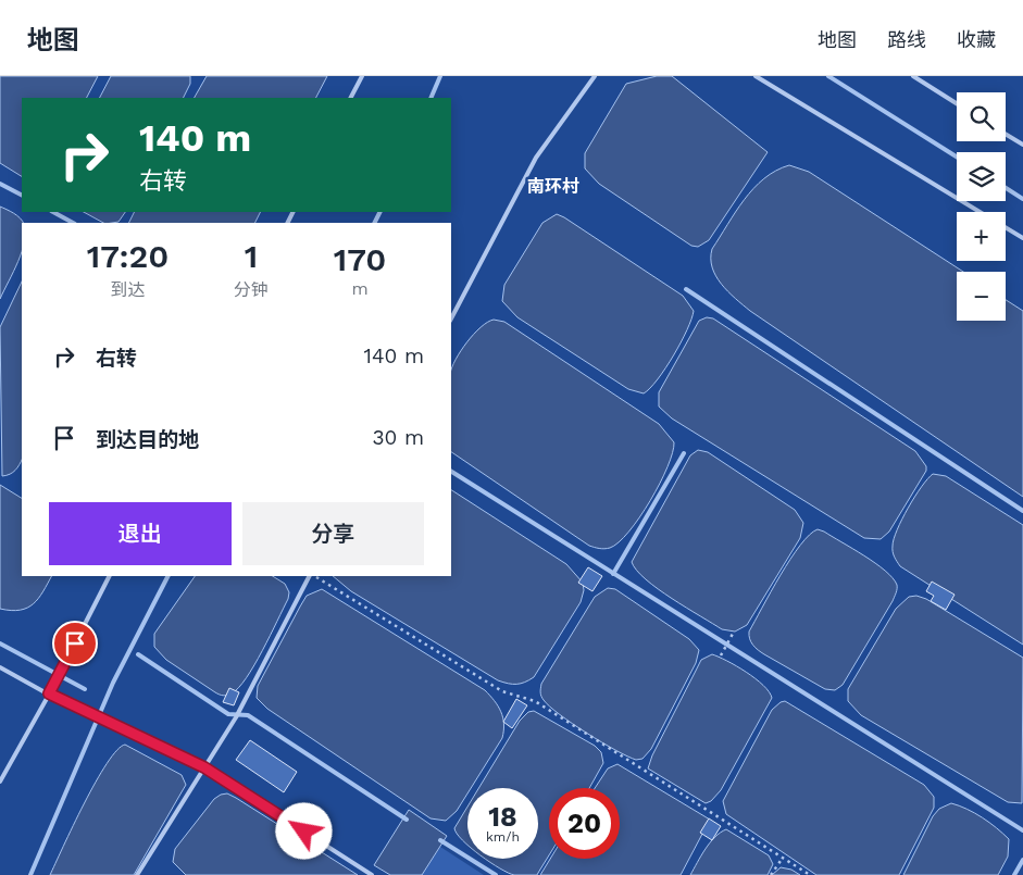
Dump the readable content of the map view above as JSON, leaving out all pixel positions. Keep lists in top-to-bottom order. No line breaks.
{"districts":["南环村"],"page":{"header":"地图","nav":["地图","路线","收藏"],"map_buttons":["+","−"],"turn":["140 m","右转"],"eta":["17:20","到达","1","分钟","170","m"],"list":[{"name":"右转","value":"140 m"},{"name":"到达目的地","value":"30 m"}],"buttons":["退出","分享"],"speed":"18 km/h","limit":"20"}}
